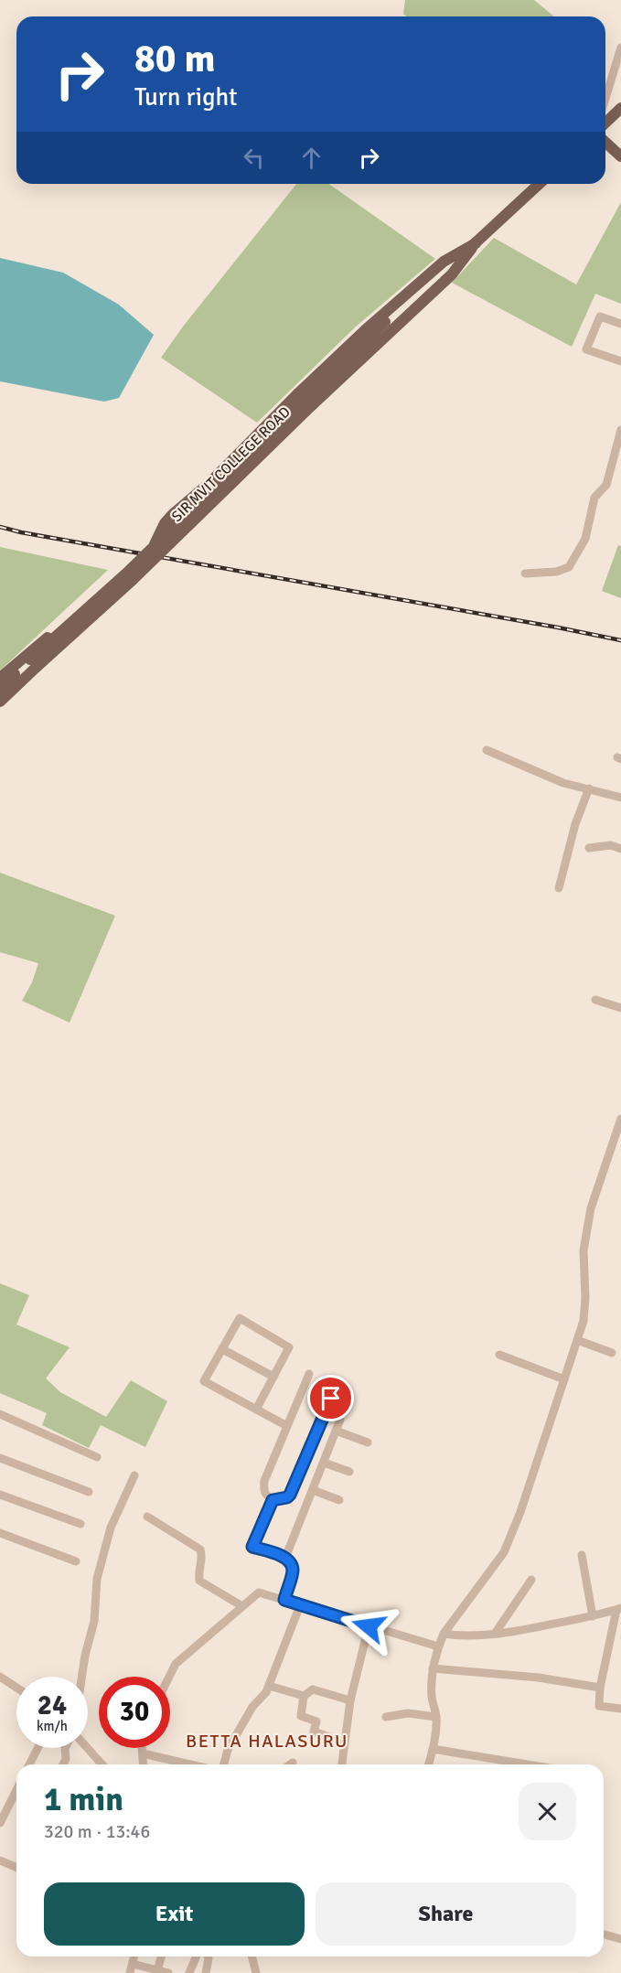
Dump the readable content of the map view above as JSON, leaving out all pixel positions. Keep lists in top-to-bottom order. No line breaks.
{"streets":{"main road":["SIR MVIT COLLEGE ROAD"]},"districts":["BETTA HALASURU"],"page":{"turn":["80 m","Turn right"],"speed":"24 km/h","limit":"30","heading":["1 min","320 m · 13:46"],"buttons":["Exit","Share"]}}
